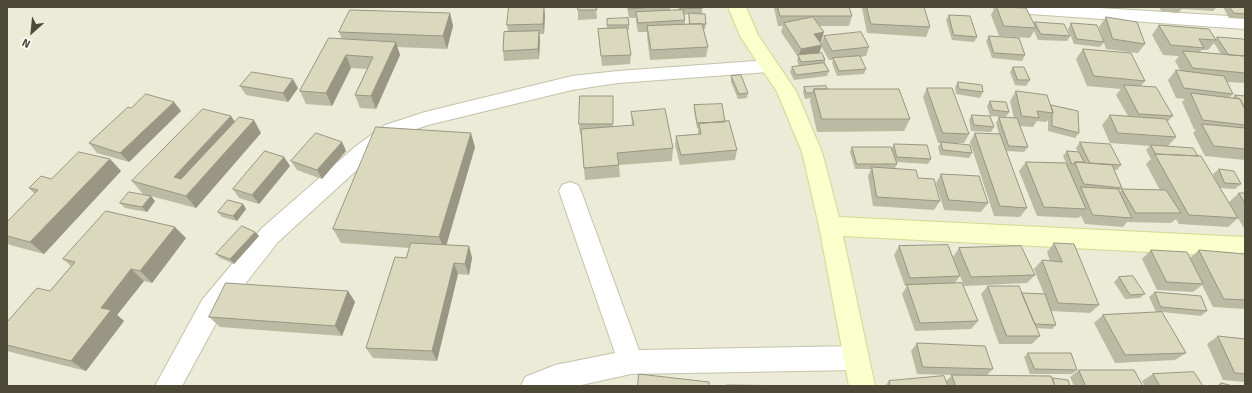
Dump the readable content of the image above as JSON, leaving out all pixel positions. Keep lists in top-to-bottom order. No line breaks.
{"north":"bottom left"}
